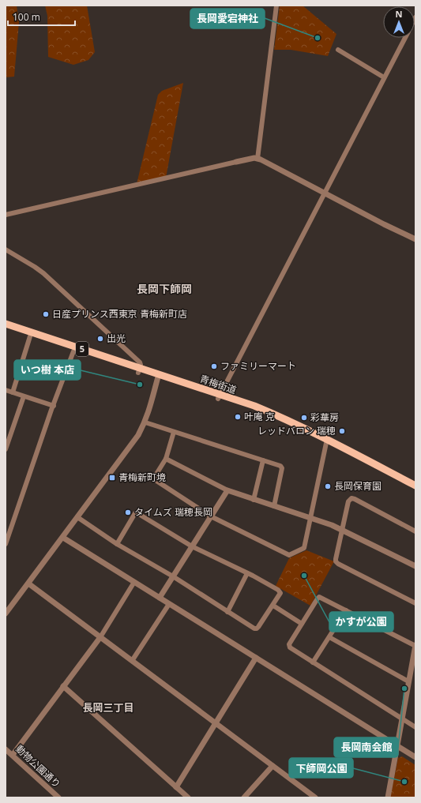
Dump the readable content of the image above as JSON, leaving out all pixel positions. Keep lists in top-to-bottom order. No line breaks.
{"streets":{"main road":["5","青梅街道"],"street":["動物公園通り"]},"districts":["長岡下師岡","長岡三丁目"],"places":{"other":["長岡愛宕神社","日産プリンス西東京 青梅新町店","出光","ファミリーマート","いつ樹 本店","叶庵 克","彩華房","レッドバロン 瑞穂","長岡保育園","タイムズ 瑞穂長岡","かすが公園","長岡南会館","下師岡公園"],"transit":["青梅新町境"]},"scale_bar":"100 m","north":"top"}
